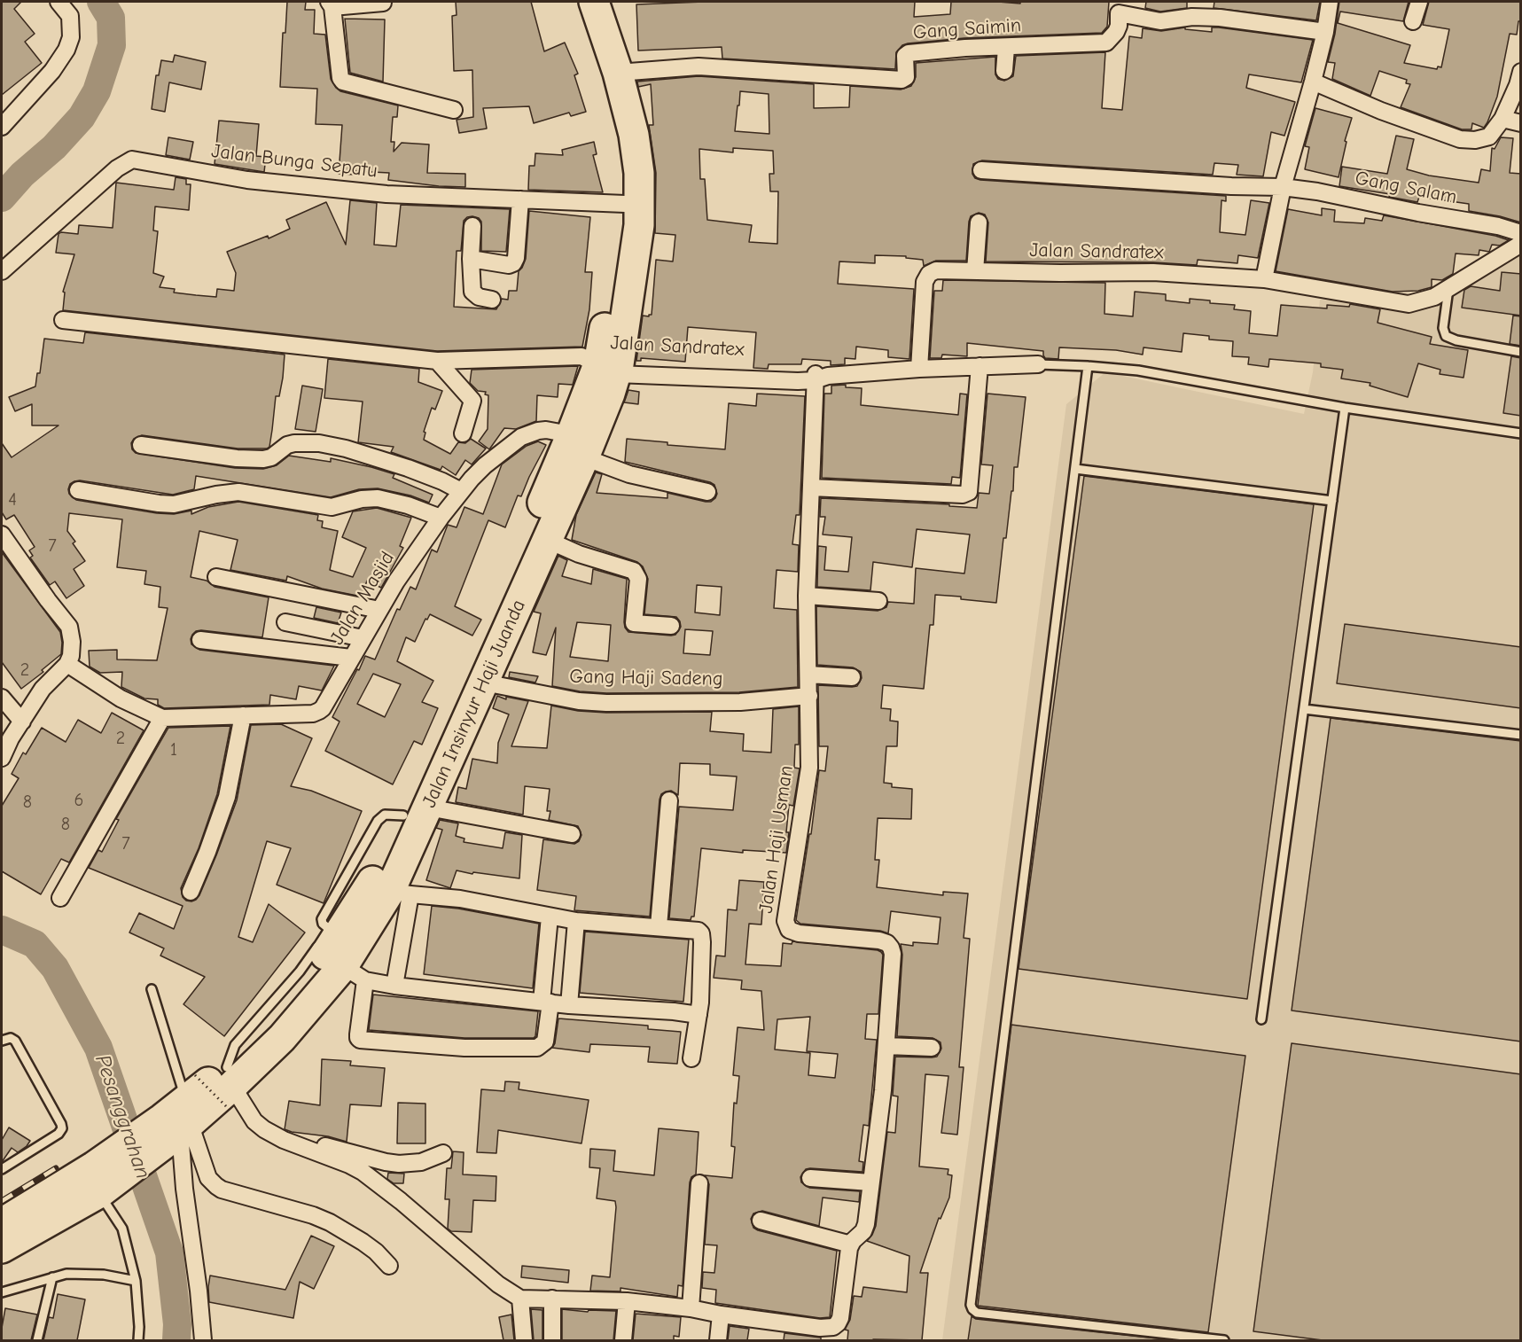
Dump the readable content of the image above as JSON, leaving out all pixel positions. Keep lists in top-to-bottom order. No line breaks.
{"streets":{"highway":["Jalan Insinyur Haji Juanda"],"street":["Gang Saimin","Jalan Bunga Sepatu","Gang Salam","Jalan Sandratex","Jalan Masjid","Gang Haji Sadeng","Jalan Haji Usman"]},"crossings":[["Gang Saimin","Jalan Insinyur Haji Juanda"],["Jalan Bunga Sepatu","Jalan Insinyur Haji Juanda"],["Jalan Sandratex","Jalan Insinyur Haji Juanda"],["Jalan Sandratex","Jalan Haji Usman"],["Jalan Masjid","Jalan Insinyur Haji Juanda"],["Gang Haji Sadeng","Jalan Insinyur Haji Juanda"],["Gang Haji Sadeng","Jalan Haji Usman"]],"water":["Pesanggrahan"],"house_numbers":["4","7","2","2","1","6","8","8","7"]}
